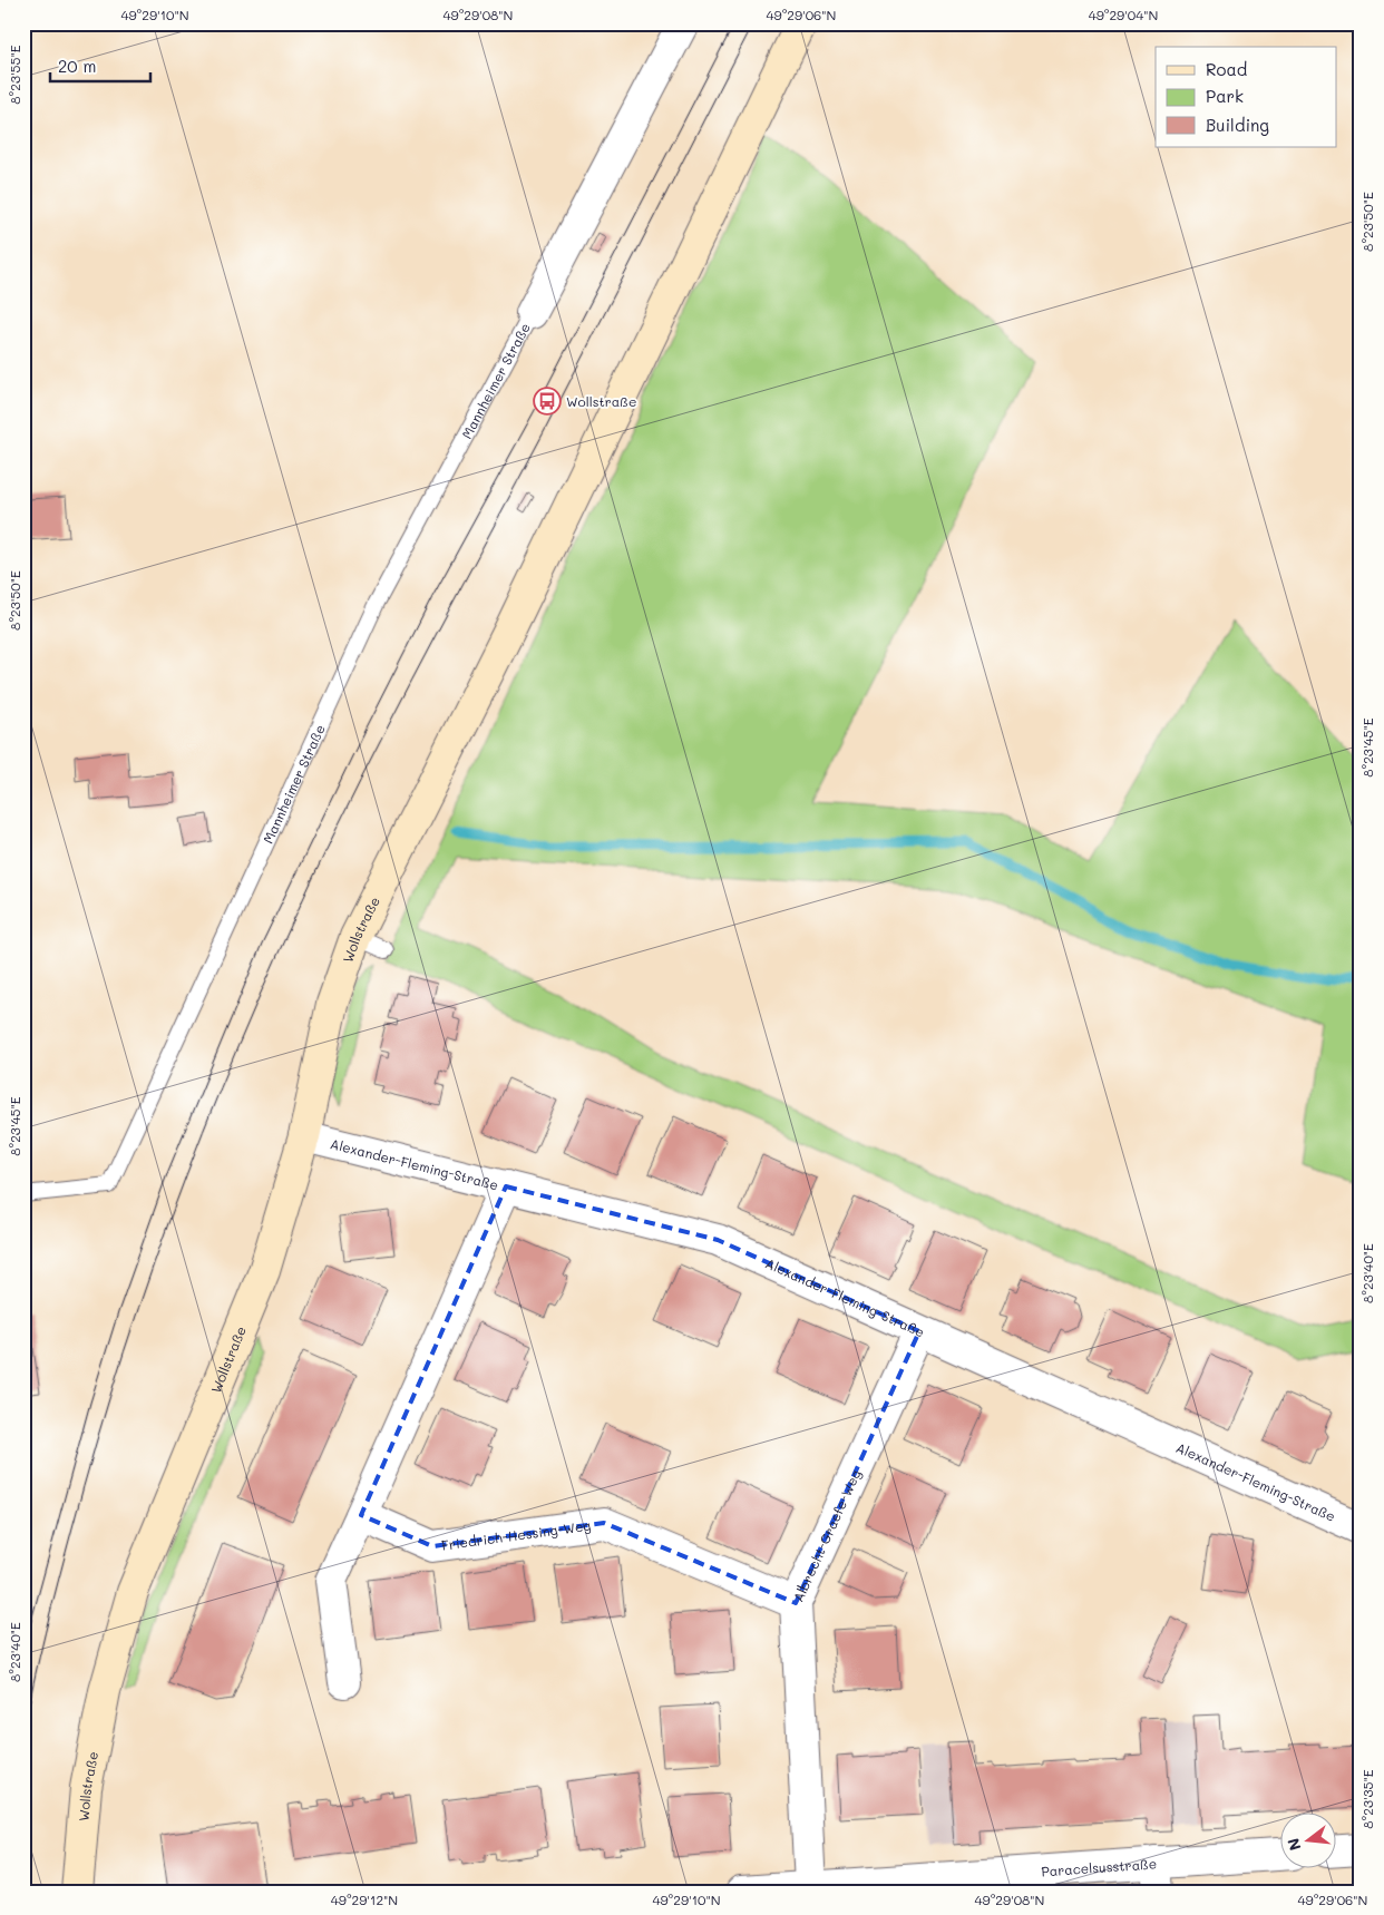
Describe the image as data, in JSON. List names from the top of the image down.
{
  "streets": {
    "street": [
      "Wollstraße",
      "Alexander-Fleming-Straße",
      "Friedrich-Hessing-Weg",
      "Albrecht-Graefe-Weg",
      "Paracelsusstraße"
    ],
    "lane": ["Mannheimer Straße"]
  },
  "crossings": [
    ["Wollstraße", "Alexander-Fleming-Straße"],
    ["Alexander-Fleming-Straße", "Albrecht-Graefe-Weg"],
    ["Friedrich-Hessing-Weg", "Albrecht-Graefe-Weg"],
    ["Albrecht-Graefe-Weg", "Paracelsusstraße"]
  ],
  "places": {
    "bus stop": ["Wollstraße"]
  },
  "legend": ["Road", "Park", "Building"],
  "scale_bar": "20 m",
  "north": "left",
  "coordinates": [
    "49°29'10\"N",
    "49°29'08\"N",
    "49°29'06\"N",
    "49°29'04\"N",
    "8°23'55\"E",
    "8°23'50\"E",
    "8°23'45\"E",
    "8°23'40\"E",
    "8°23'35\"E",
    "49°29'12\"N"
  ]
}
